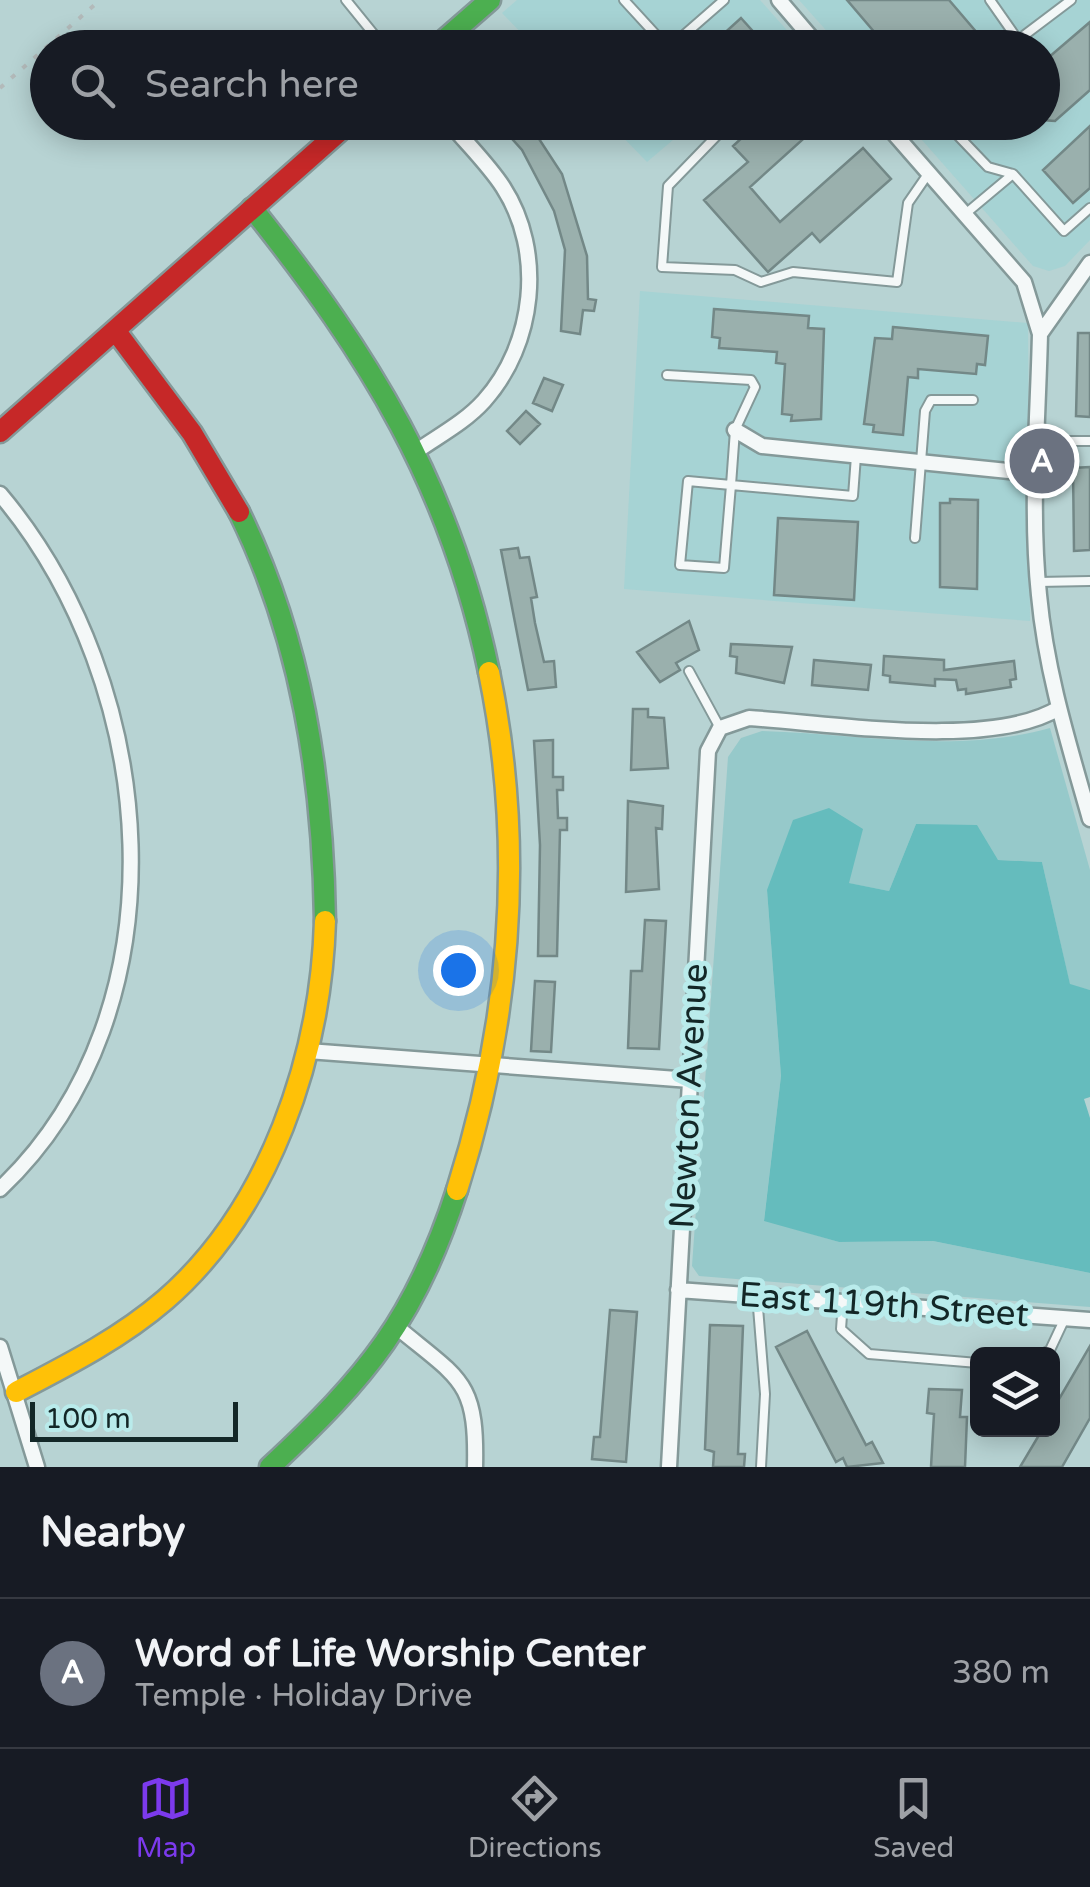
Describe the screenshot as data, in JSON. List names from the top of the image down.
{
  "streets": {
    "street": ["Newton Avenue", "East 119th Street"]
  },
  "crossings": [
    ["Newton Avenue", "East 119th Street"]
  ],
  "scale_bar": "100 m",
  "page": {
    "search": "Search here",
    "pins": "A",
    "scale": "100 m",
    "heading": "Nearby",
    "list": [
      {
        "mark": "A",
        "name": "Word of Life Worship Center",
        "note": "Temple · Holiday Drive",
        "value": "380 m"
      }
    ],
    "nav": ["Map", "Directions", "Saved"]
  }
}
